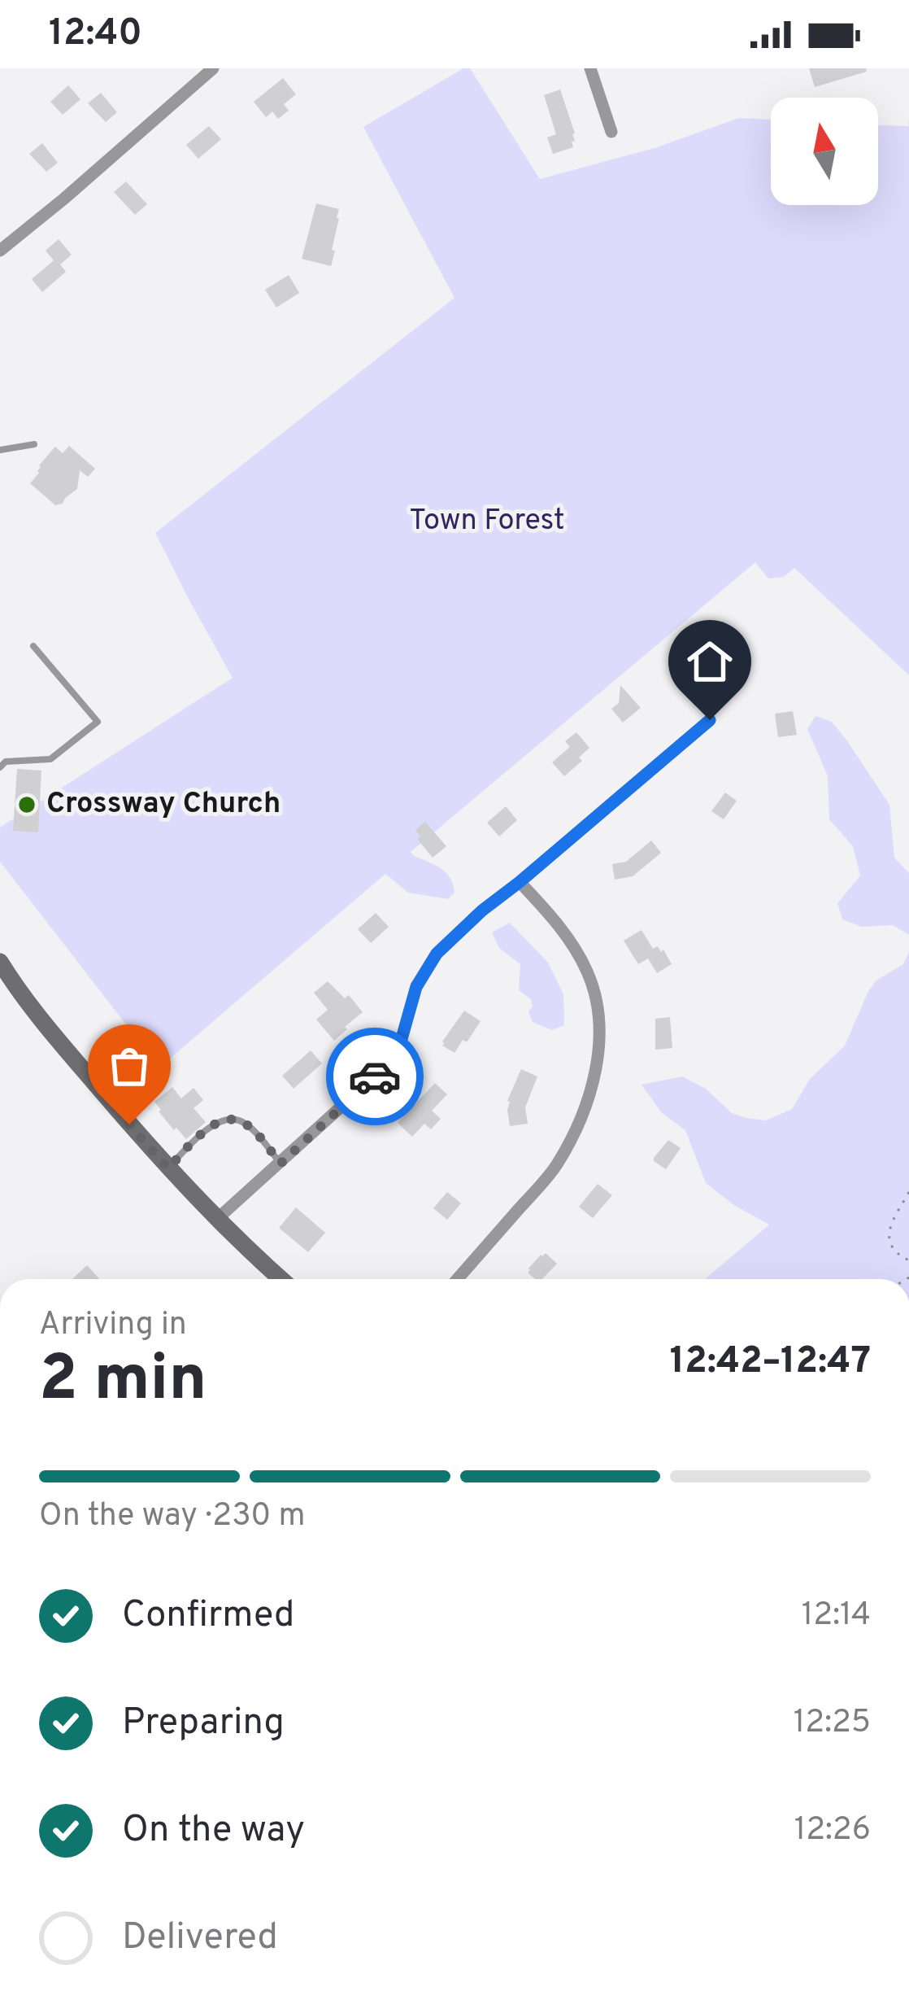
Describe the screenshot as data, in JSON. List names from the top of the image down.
{
  "parks": ["Town Forest"],
  "places": ["Crossway Church"],
  "north": "top",
  "page": {
    "status": "12:40",
    "heading": ["2 min", "Arriving in", "12:42–12:47"],
    "bar": "On the way · 230 m",
    "list": [
      ["Confirmed", "12:14"],
      ["Preparing", "12:25"],
      ["On the way", "12:26"],
      "Delivered"
    ]
  }
}
